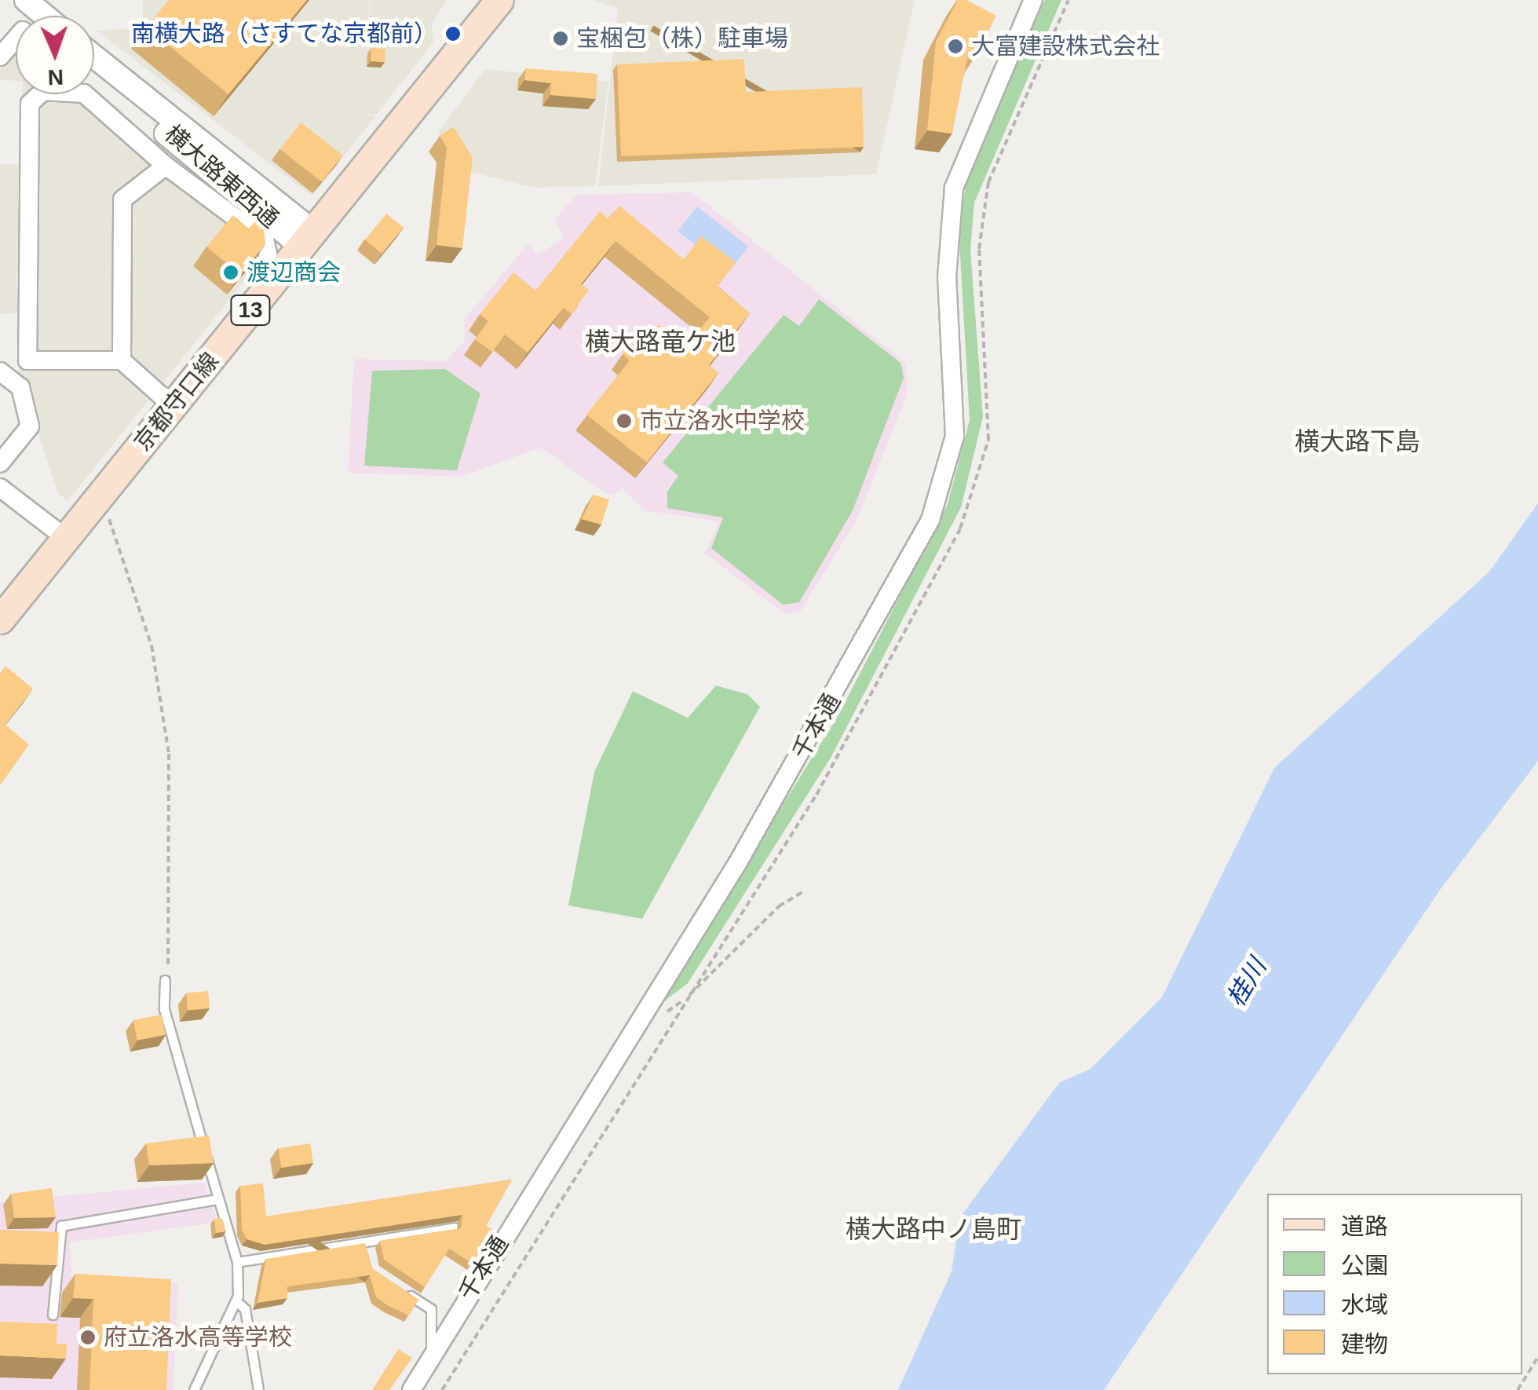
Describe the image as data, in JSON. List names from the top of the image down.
{
  "streets": {
    "main road": ["13", "京都守口線"],
    "street": ["横大路東西通", "千本通"]
  },
  "crossings": [
    ["横大路東西通", "京都守口線"]
  ],
  "districts": ["横大路竜ケ池", "横大路下島", "横大路中ノ島町"],
  "water": ["桂川"],
  "places": [
    "南横大路（さすてな京都前）",
    "宝梱包（株）駐車場",
    "大富建設株式会社",
    "渡辺商会",
    "市立洛水中学校",
    "府立洛水高等学校"
  ],
  "legend": [
    "道路",
    "公園",
    "水域",
    "建物"
  ],
  "north": "bottom"
}
